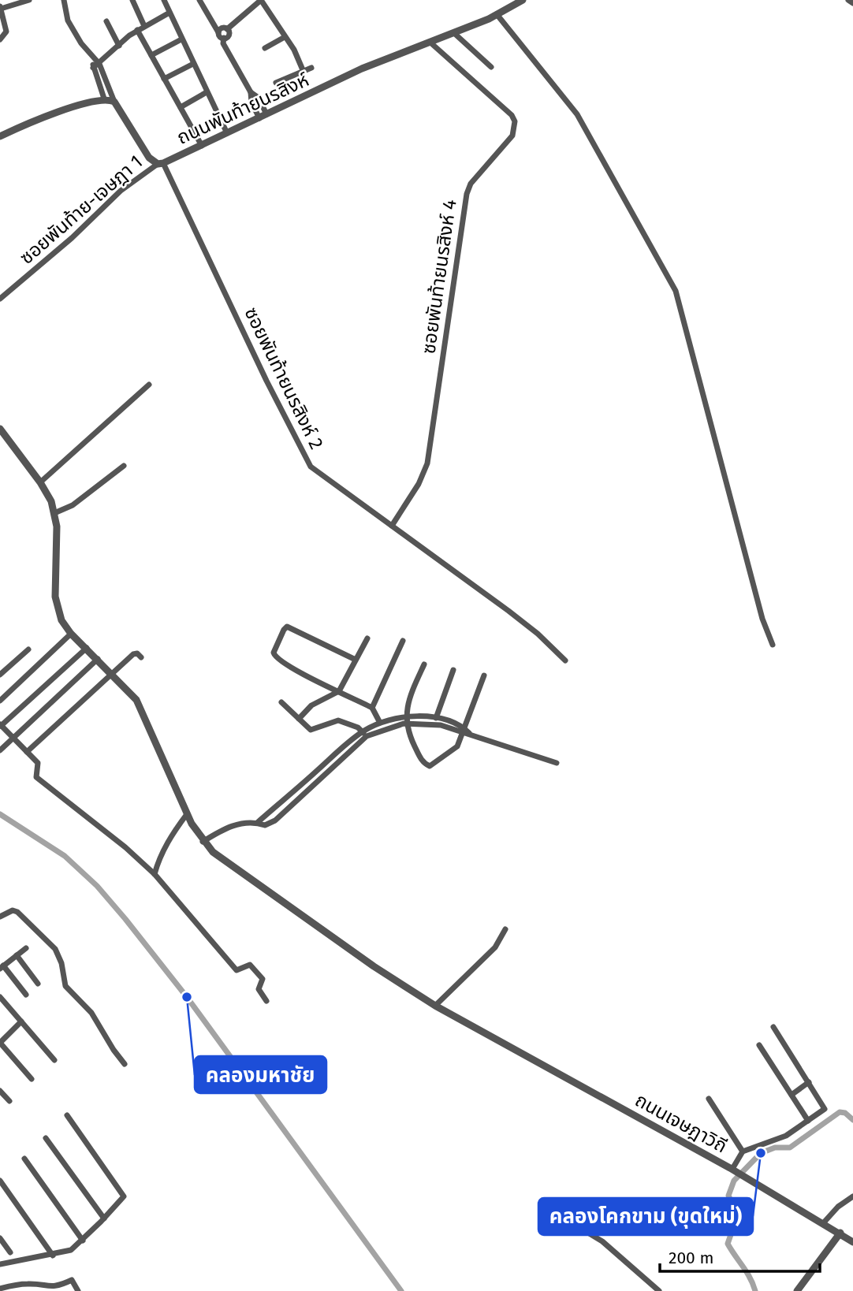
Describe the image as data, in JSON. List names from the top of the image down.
{
  "streets": {
    "street": [
      "ถนนพันท้ายนรสิงห์",
      "ซอยพันท้าย-เจษฎา 1",
      "ซอยพันท้ายนรสิงห์ 4",
      "ซอยพันท้ายนรสิงห์ 2",
      "ถนนเจษฎาวิถี"
    ]
  },
  "crossings": [
    ["ถนนพันท้ายนรสิงห์", "ซอยพันท้าย-เจษฎา 1"],
    ["ถนนพันท้ายนรสิงห์", "ซอยพันท้ายนรสิงห์ 4"],
    ["ถนนพันท้ายนรสิงห์", "ซอยพันท้ายนรสิงห์ 2"],
    ["ซอยพันท้าย-เจษฎา 1", "ซอยพันท้ายนรสิงห์ 2"],
    ["ซอยพันท้ายนรสิงห์ 4", "ซอยพันท้ายนรสิงห์ 2"]
  ],
  "places": ["คลองมหาชัย", "คลองโคกขาม (ขุดใหม่)"],
  "scale_bar": "200 m"
}
